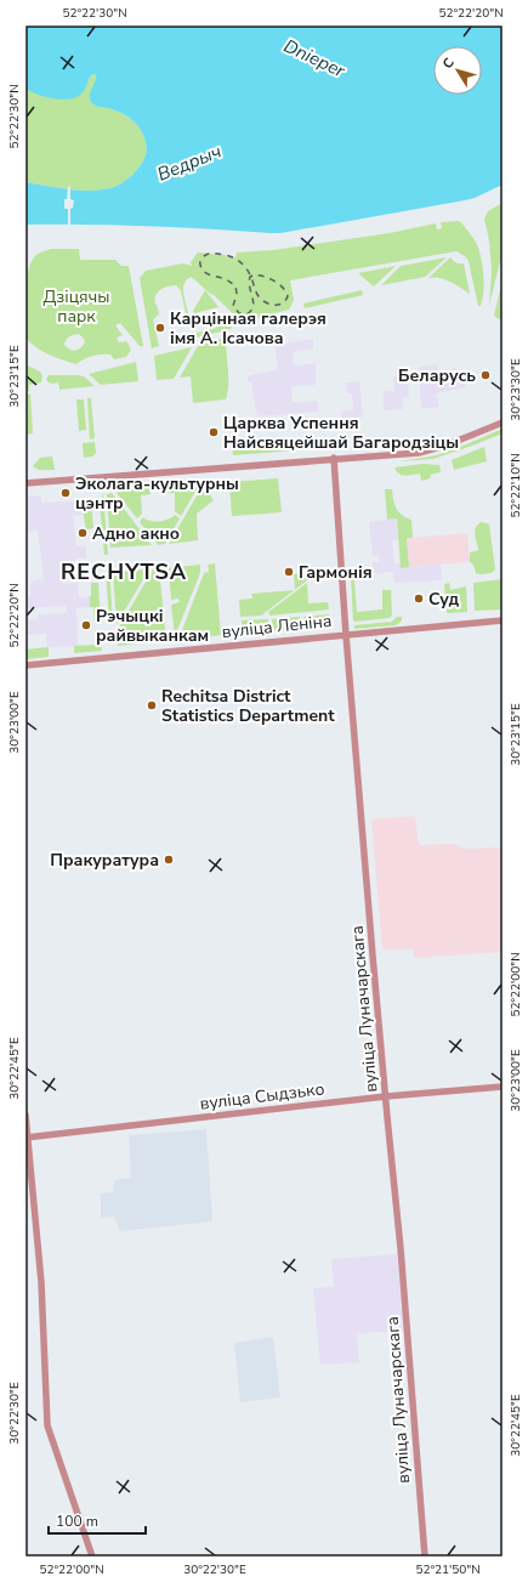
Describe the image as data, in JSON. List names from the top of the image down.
{
  "streets": {
    "street": ["вуліца Леніна", "вуліца Луначарскага", "вуліца Сыдзько"]
  },
  "crossings": [
    ["вуліца Леніна", "вуліца Луначарскага"],
    ["вуліца Луначарскага", "вуліца Сыдзько"]
  ],
  "districts": ["RECHYTSA"],
  "water": ["Dnieper", "Ведрыч"],
  "parks": ["Дзіцячы парк"],
  "places": [
    "Карцінная галерэя імя А. Ісачова",
    "Беларусь",
    "Царква Успення Найсвяцейшай Багародзіцы",
    "Эколага-культурны цэнтр",
    "Адно акно",
    "Гармонія",
    "Суд",
    "Рэчыцкі райвыканкам",
    "Rechitsa District Statistics Department",
    "Пракуратура"
  ],
  "scale_bar": "100 m",
  "north": "top left",
  "coordinates": [
    "52°22'30\"N",
    "52°22'20\"N",
    "30°23'15\"E",
    "30°23'30\"E",
    "52°22'10\"N",
    "30°23'00\"E",
    "52°22'00\"N",
    "30°22'45\"E",
    "30°22'30\"E",
    "52°21'50\"N"
  ]
}
